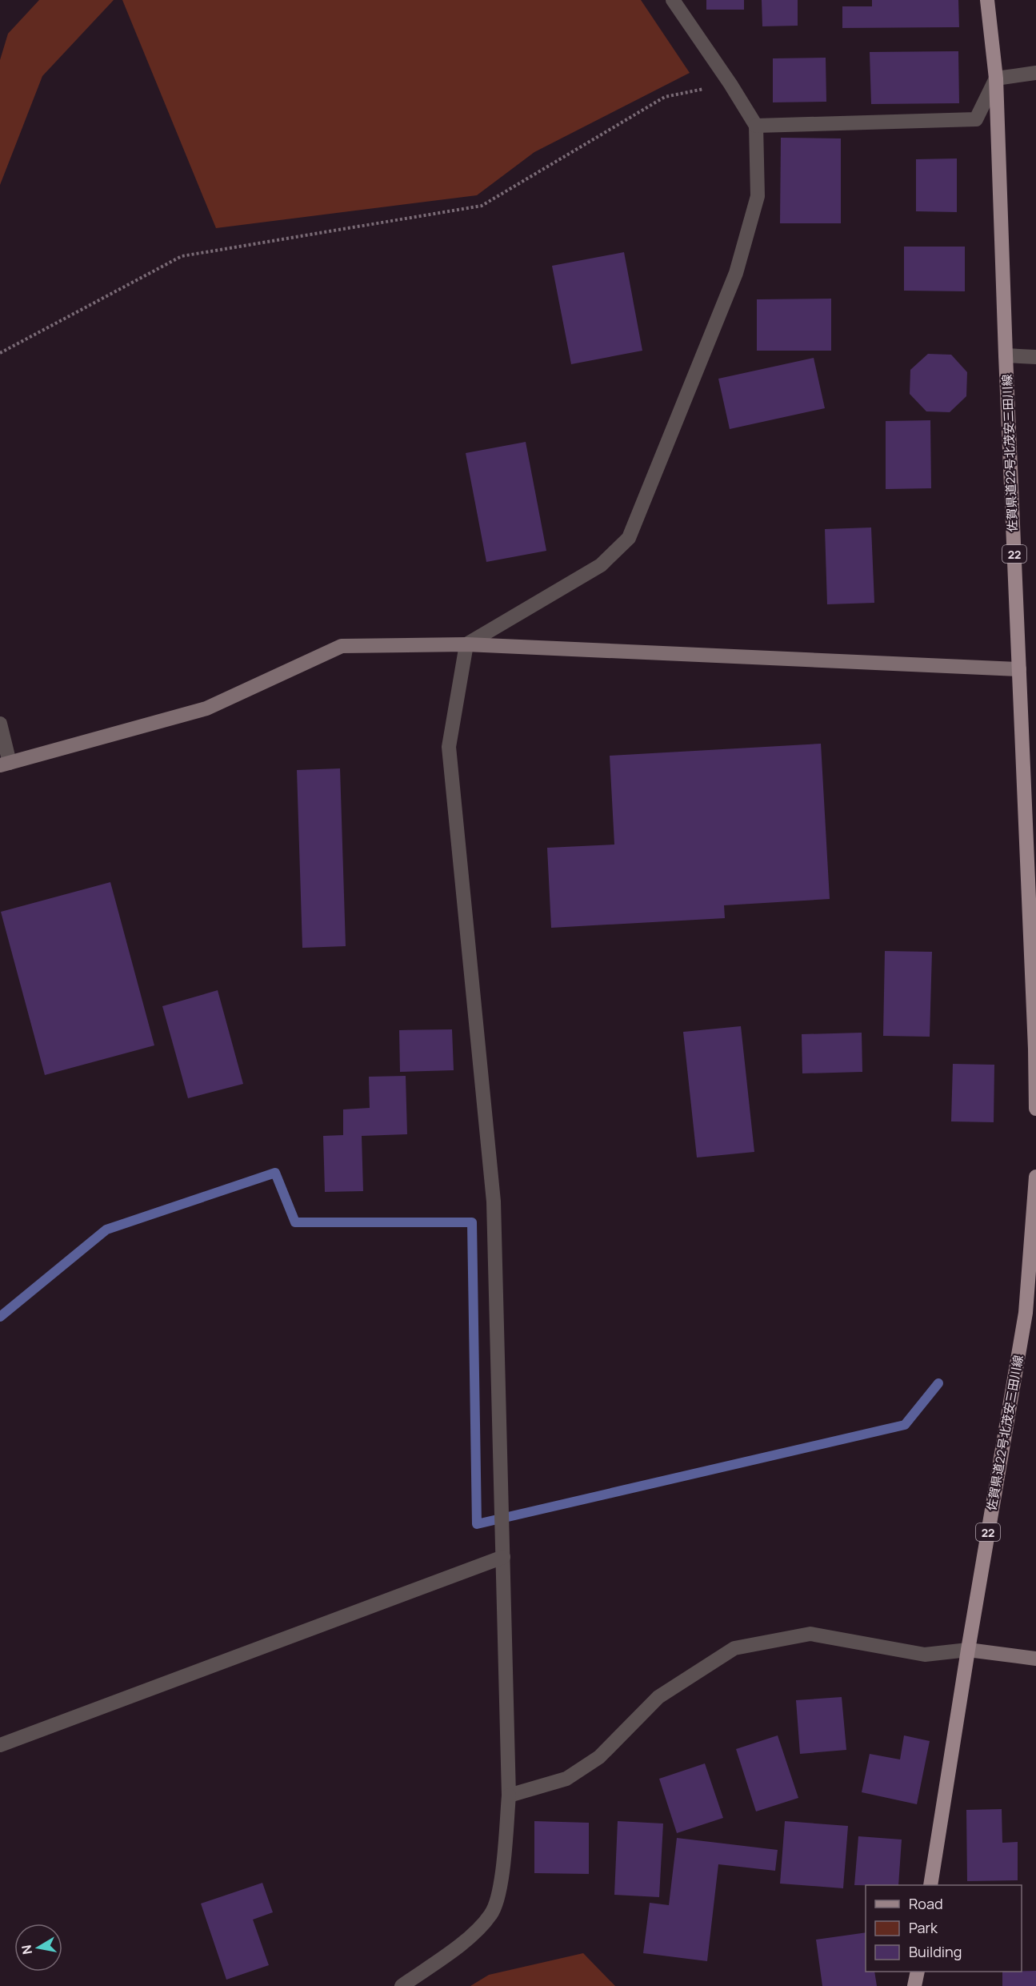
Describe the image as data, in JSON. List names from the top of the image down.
{
  "streets": {
    "main road": ["佐賀県道22号北茂安三田川線", "22"]
  },
  "legend": ["Road", "Park", "Building"],
  "north": "left"
}
